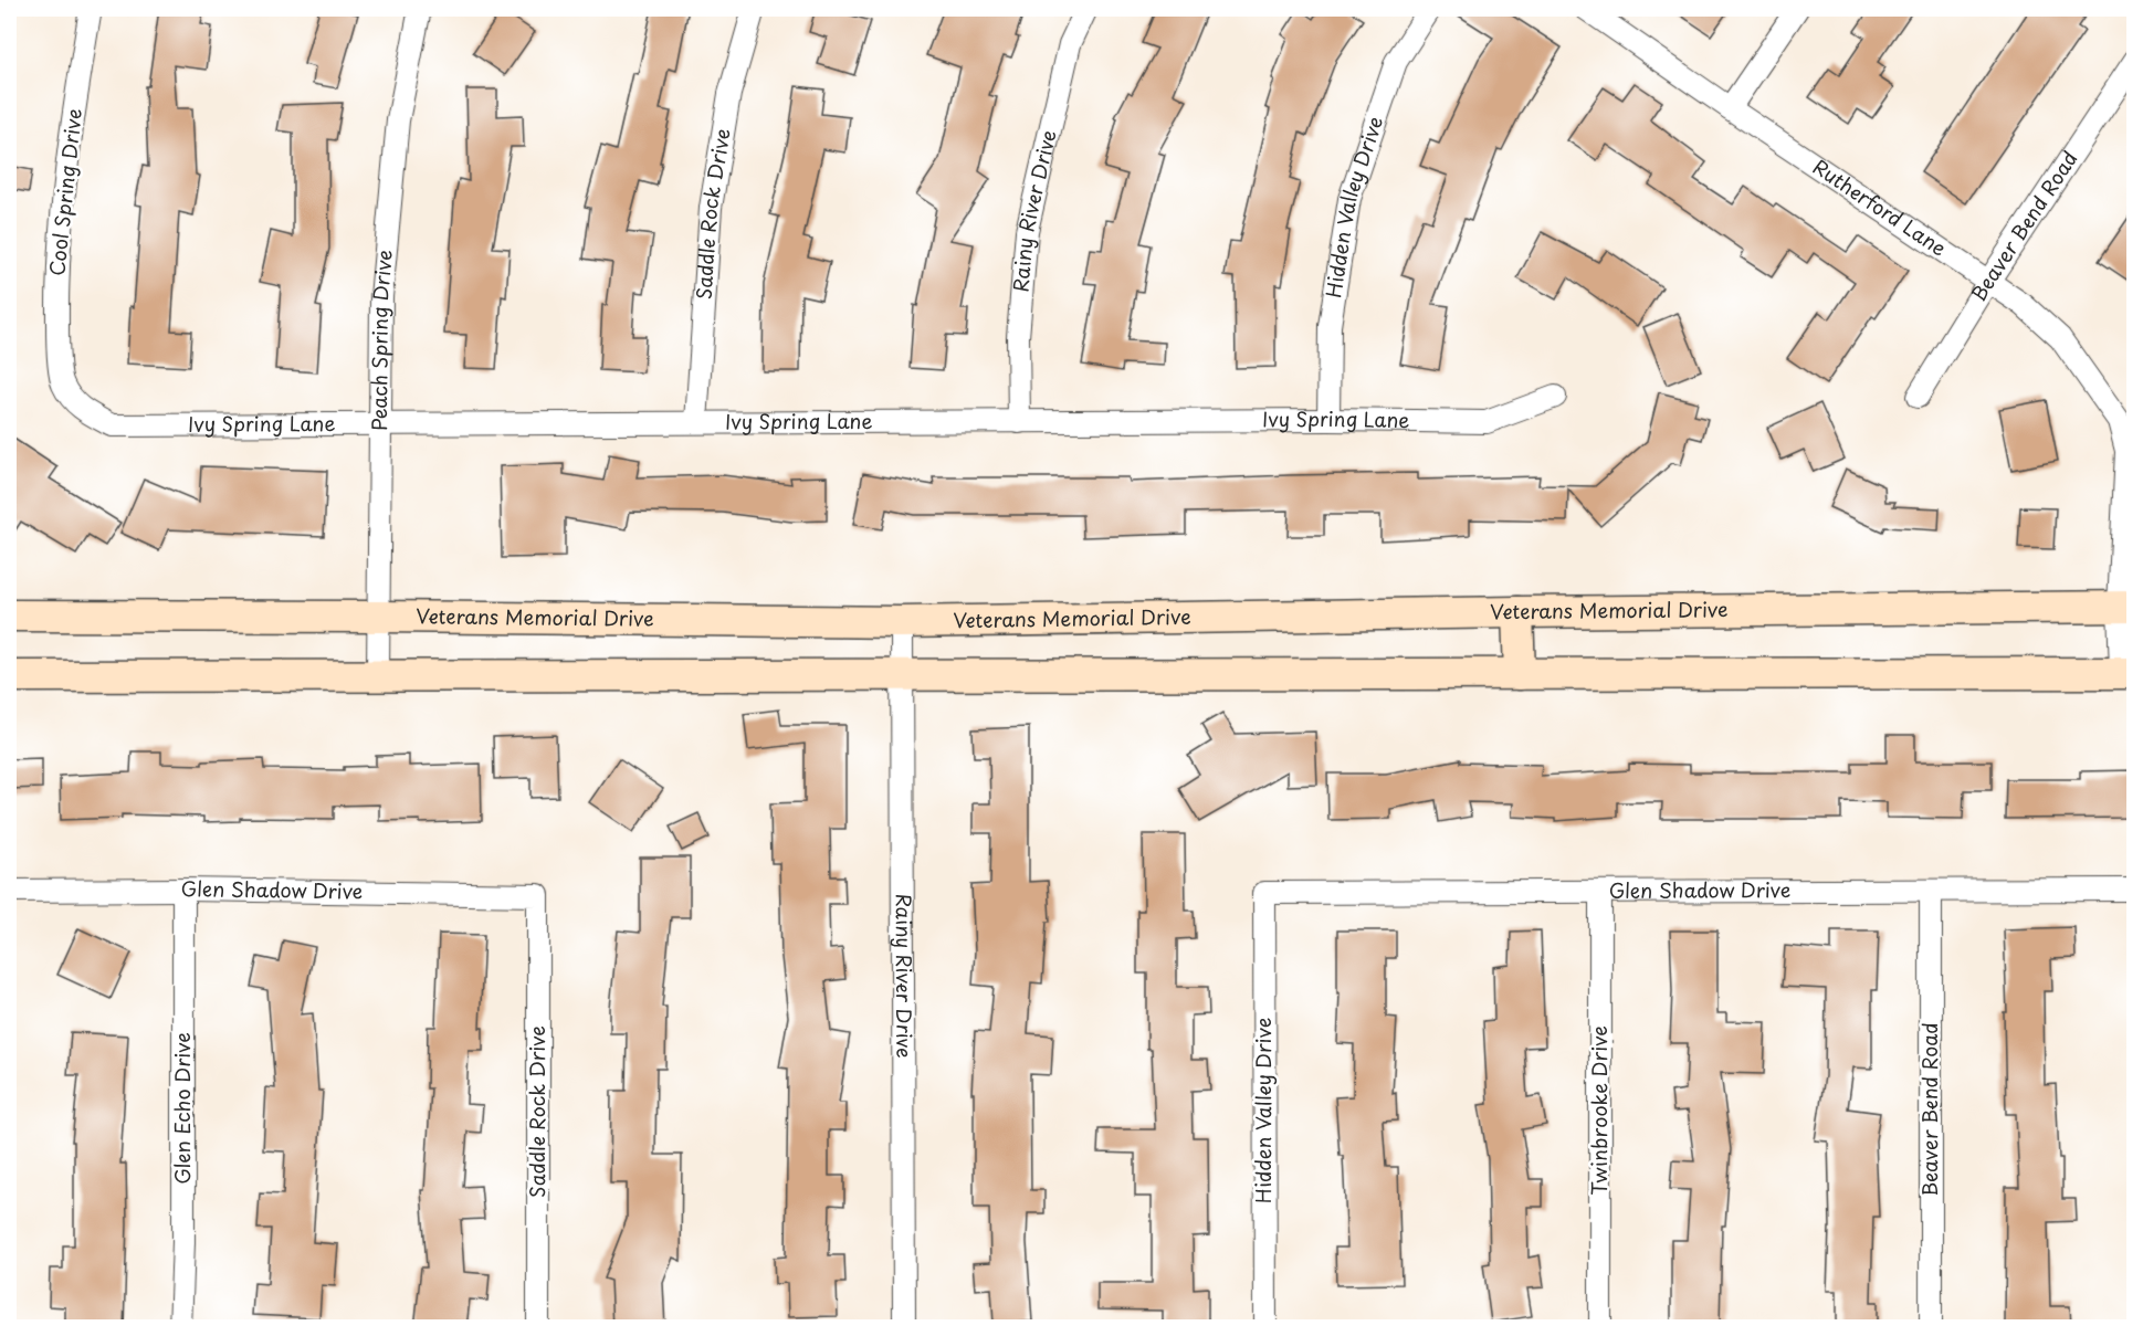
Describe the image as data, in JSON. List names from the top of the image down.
{
  "streets": {
    "main road": ["Veterans Memorial Drive"],
    "street": [
      "Cool Spring Drive",
      "Hidden Valley Drive",
      "Rutherford Lane",
      "Rainy River Drive",
      "Saddle Rock Drive",
      "Beaver Bend Road",
      "Peach Spring Drive",
      "Ivy Spring Lane",
      "Glen Shadow Drive",
      "Glen Echo Drive",
      "Twinbrooke Drive"
    ]
  },
  "crossings": [
    ["Cool Spring Drive", "Ivy Spring Lane"],
    ["Hidden Valley Drive", "Ivy Spring Lane"],
    ["Hidden Valley Drive", "Glen Shadow Drive"],
    ["Rutherford Lane", "Beaver Bend Road"],
    ["Rutherford Lane", "Veterans Memorial Drive"],
    ["Rainy River Drive", "Ivy Spring Lane"],
    ["Rainy River Drive", "Veterans Memorial Drive"],
    ["Saddle Rock Drive", "Ivy Spring Lane"],
    ["Saddle Rock Drive", "Glen Shadow Drive"],
    ["Beaver Bend Road", "Glen Shadow Drive"],
    ["Peach Spring Drive", "Ivy Spring Lane"],
    ["Peach Spring Drive", "Veterans Memorial Drive"],
    ["Glen Shadow Drive", "Glen Echo Drive"],
    ["Glen Shadow Drive", "Twinbrooke Drive"]
  ]
}
